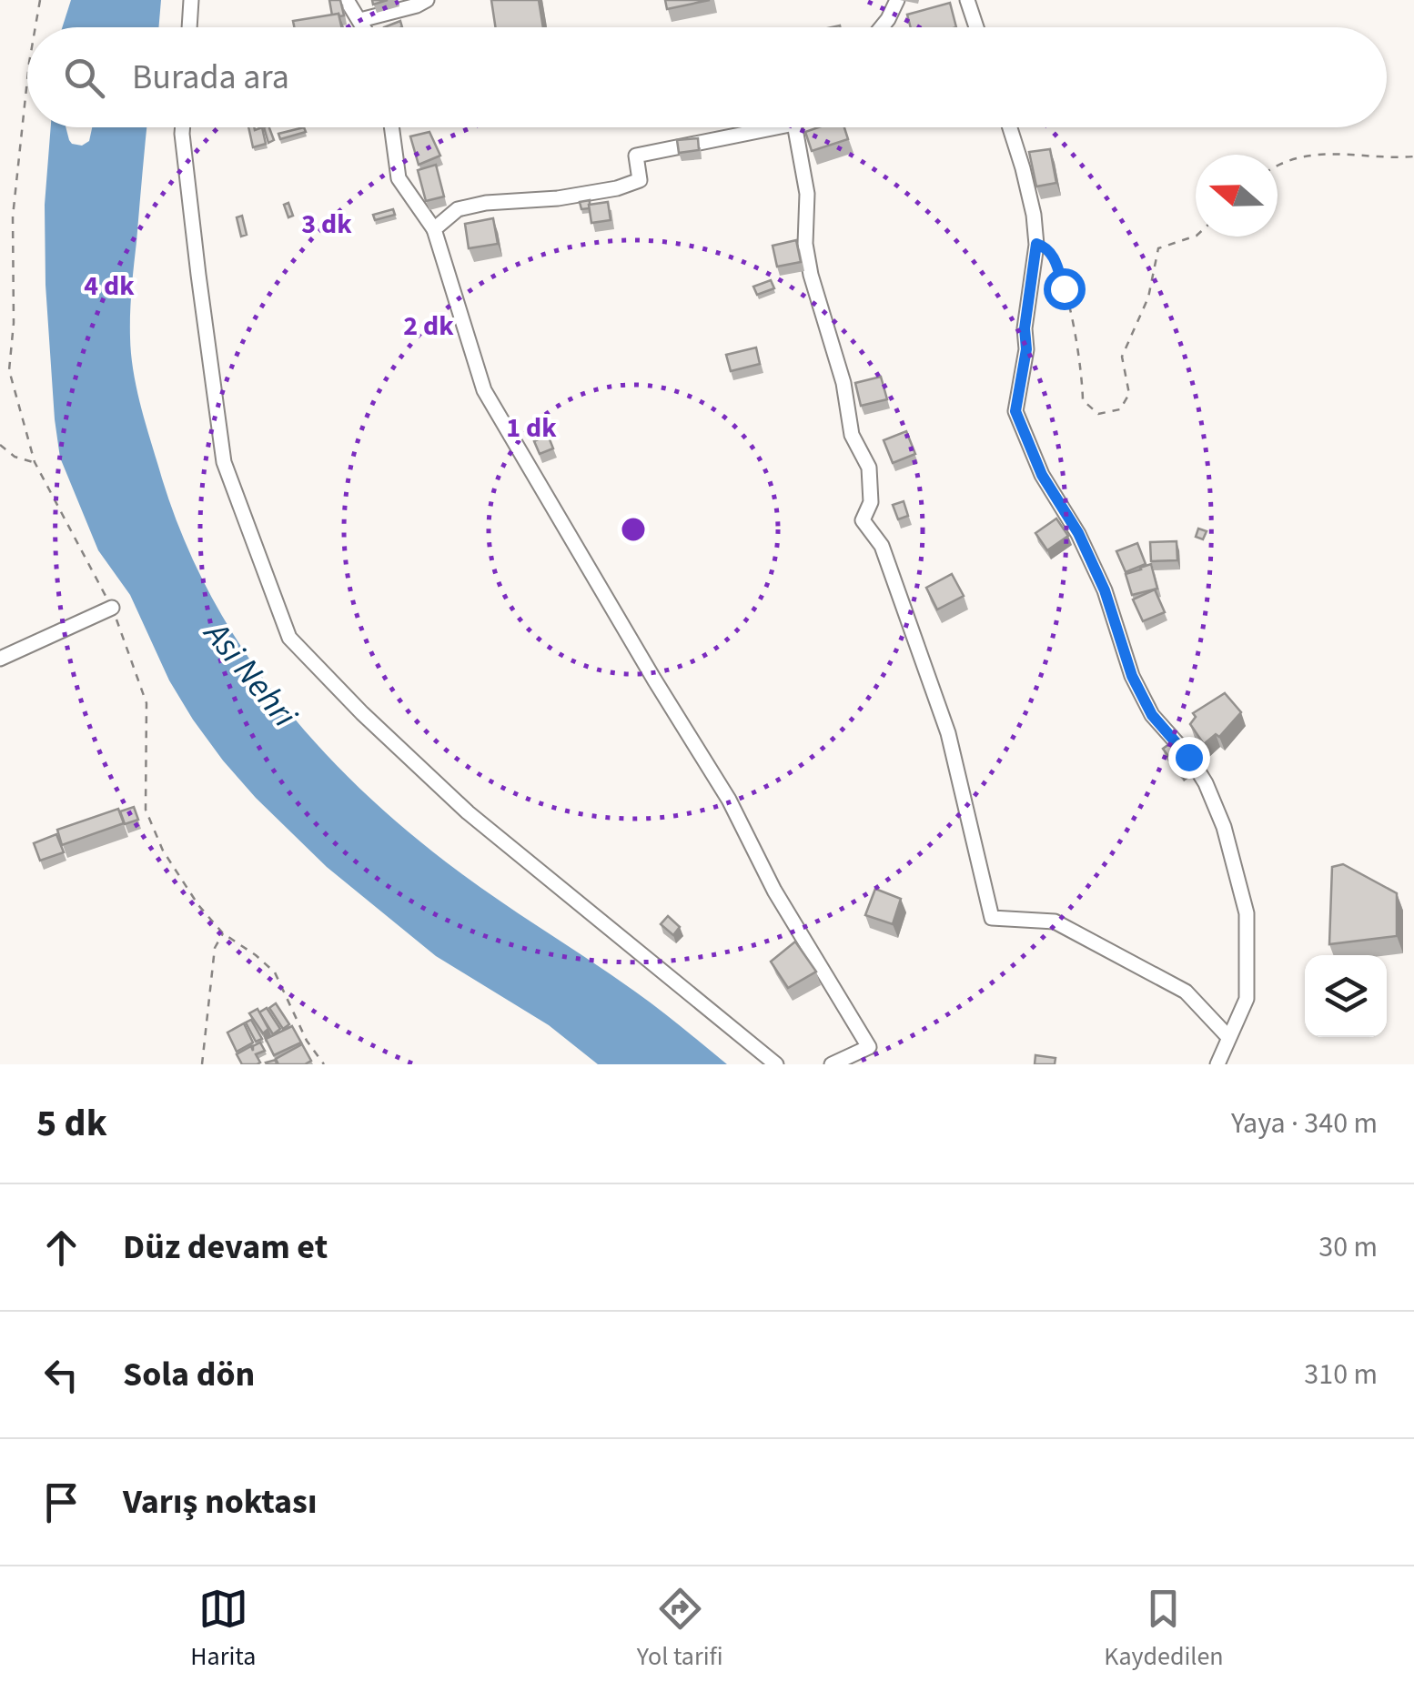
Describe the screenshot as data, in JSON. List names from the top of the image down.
{
  "water": ["Asi Nehri"],
  "north": "left",
  "page": {
    "search": "Burada ara",
    "heading": ["5 dk", "Yaya · 340 m"],
    "list": [
      ["Düz devam et", "30 m"],
      ["Sola dön", "310 m"],
      "Varış noktası"
    ],
    "nav": ["Harita", "Yol tarifi", "Kaydedilen"]
  },
  "rings": [
    "3 dk",
    "4 dk",
    "2 dk",
    "1 dk"
  ]
}
